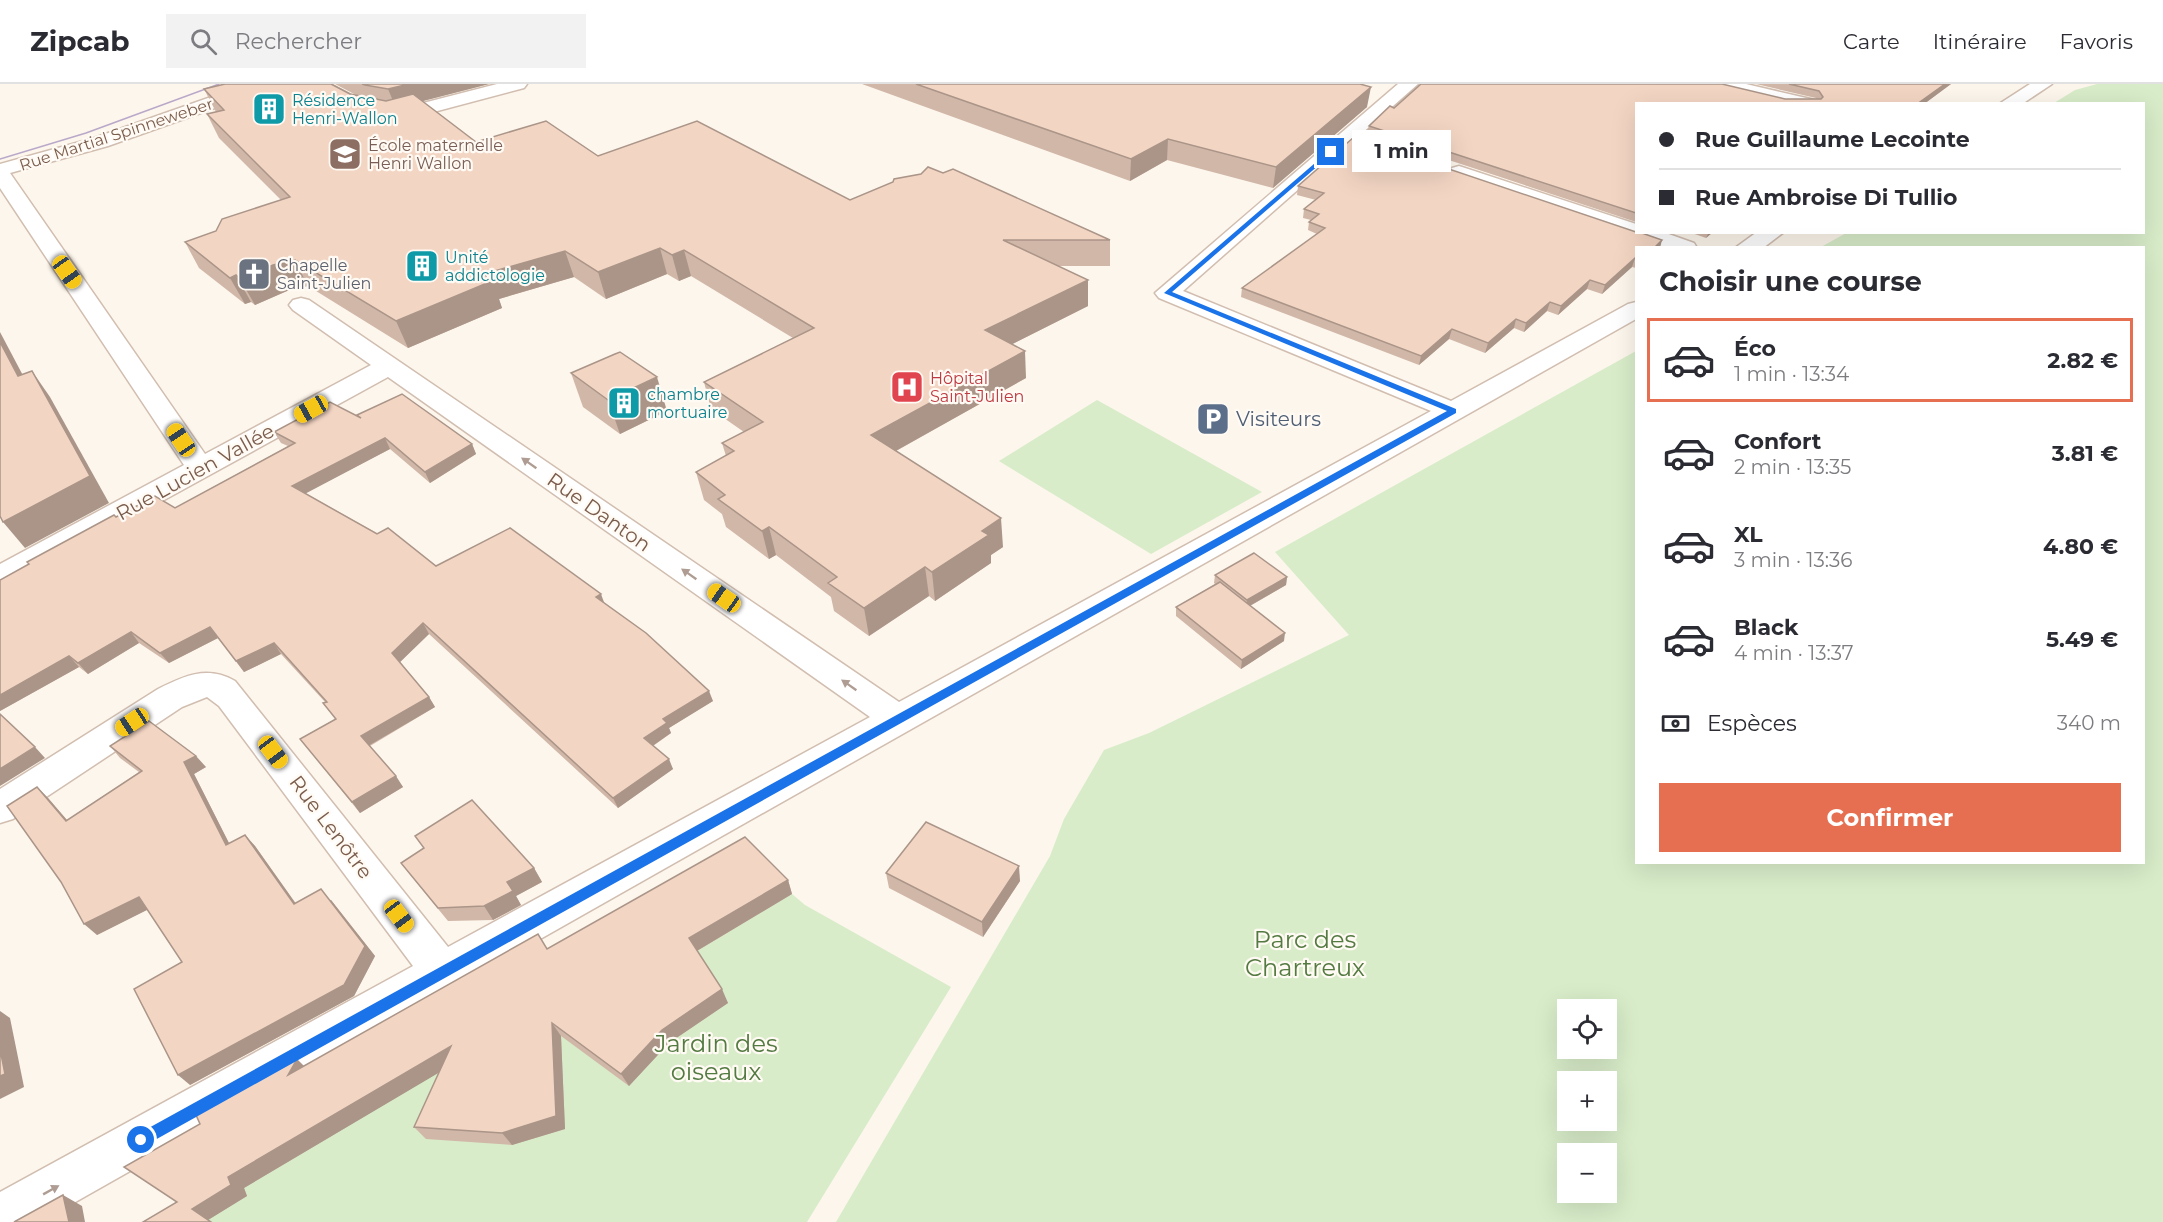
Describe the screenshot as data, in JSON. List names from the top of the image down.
{
  "streets": {
    "street": [
      "Rue Martial Spinneweber",
      "Rue Lucien Vallée",
      "Rue Danton",
      "Rue Lenôtre"
    ]
  },
  "crossings": [
    ["Rue Lucien Vallée", "Rue Danton"]
  ],
  "one_way": ["Rue Danton"],
  "parks": ["Parc des Chartreux", "Jardin des oiseaux"],
  "places": {
    "building": ["Résidence Henri-Wallon", "Unité addictologie", "chambre mortuaire"],
    "school or university": ["École maternelle Henri Wallon"],
    "church": ["Chapelle Saint-Julien"],
    "hospital": ["Hôpital Saint-Julien"],
    "parking": ["Visiteurs"]
  },
  "page": {
    "header": "Zipcab",
    "search": "Rechercher",
    "nav": ["Carte", "Itinéraire", "Favoris"],
    "banner": ["Rue Guillaume Lecointe", "Rue Ambroise Di Tullio"],
    "bubble": "1 min",
    "heading": "Choisir une course",
    "list": [
      {
        "name": "Éco",
        "note": "1 min · 13:34",
        "value": "2.82 €"
      },
      {
        "name": "Confort",
        "note": "2 min · 13:35",
        "value": "3.81 €"
      },
      {
        "name": "XL",
        "note": "3 min · 13:36",
        "value": "4.80 €"
      },
      {
        "name": "Black",
        "note": "4 min · 13:37",
        "value": "5.49 €"
      }
    ],
    "pay": ["Espèces", "340 m"],
    "buttons": "Confirmer",
    "map_buttons": ["+", "−"]
  }
}
